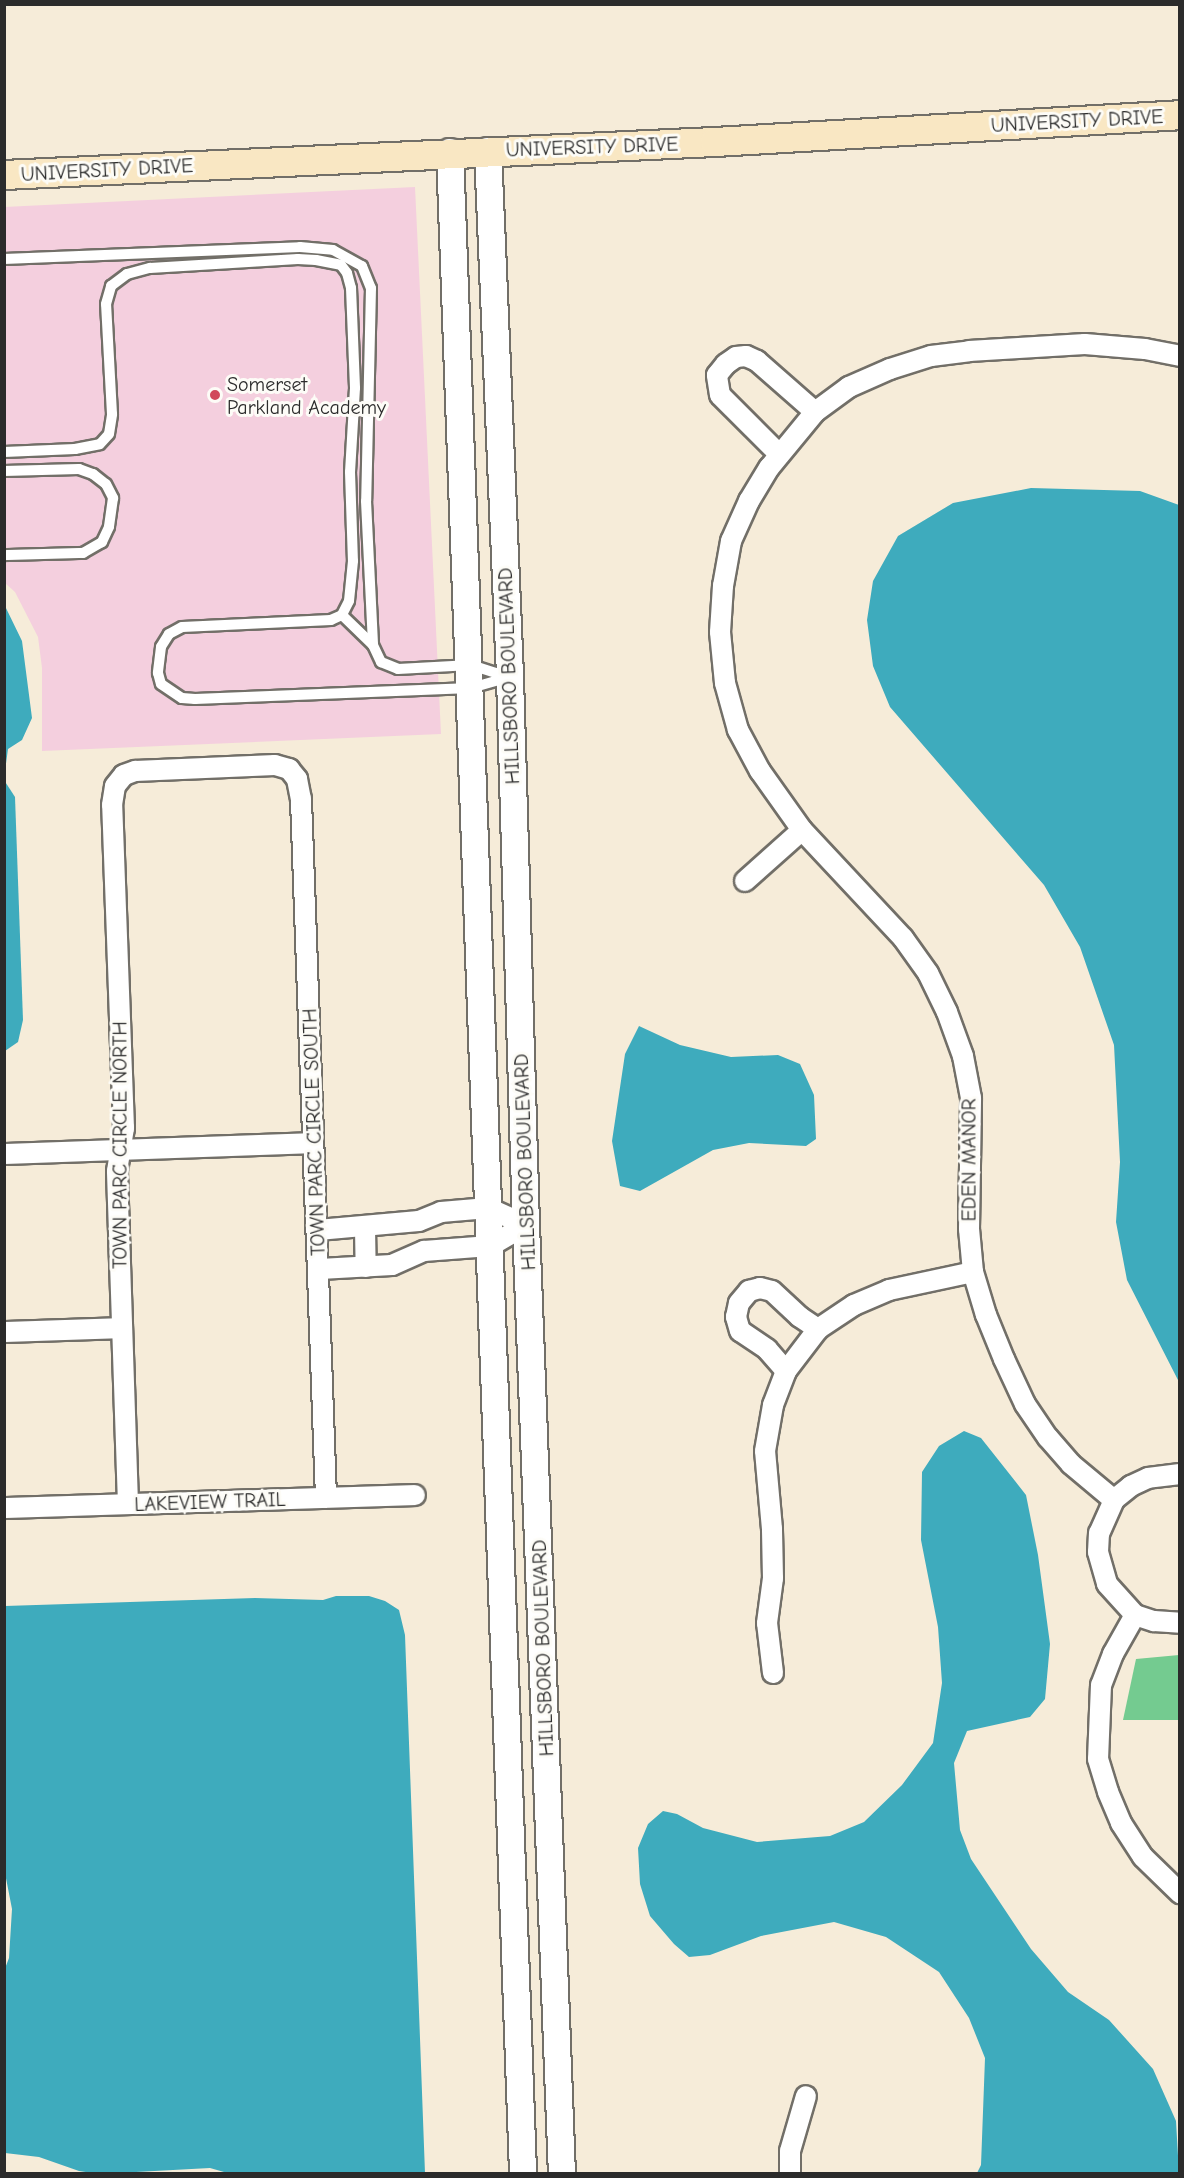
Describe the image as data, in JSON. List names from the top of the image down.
{
  "streets": {
    "main road": ["UNIVERSITY DRIVE"],
    "street": [
      "HILLSBORO BOULEVARD",
      "TOWN PARC CIRCLE SOUTH",
      "TOWN PARC CIRCLE NORTH",
      "EDEN MANOR",
      "LAKEVIEW TRAIL"
    ]
  },
  "crossings": [
    ["UNIVERSITY DRIVE", "HILLSBORO BOULEVARD"],
    ["TOWN PARC CIRCLE SOUTH", "TOWN PARC CIRCLE NORTH"],
    ["TOWN PARC CIRCLE SOUTH", "LAKEVIEW TRAIL"],
    ["TOWN PARC CIRCLE NORTH", "LAKEVIEW TRAIL"]
  ],
  "places": ["Somerset Parkland Academy"]
}
